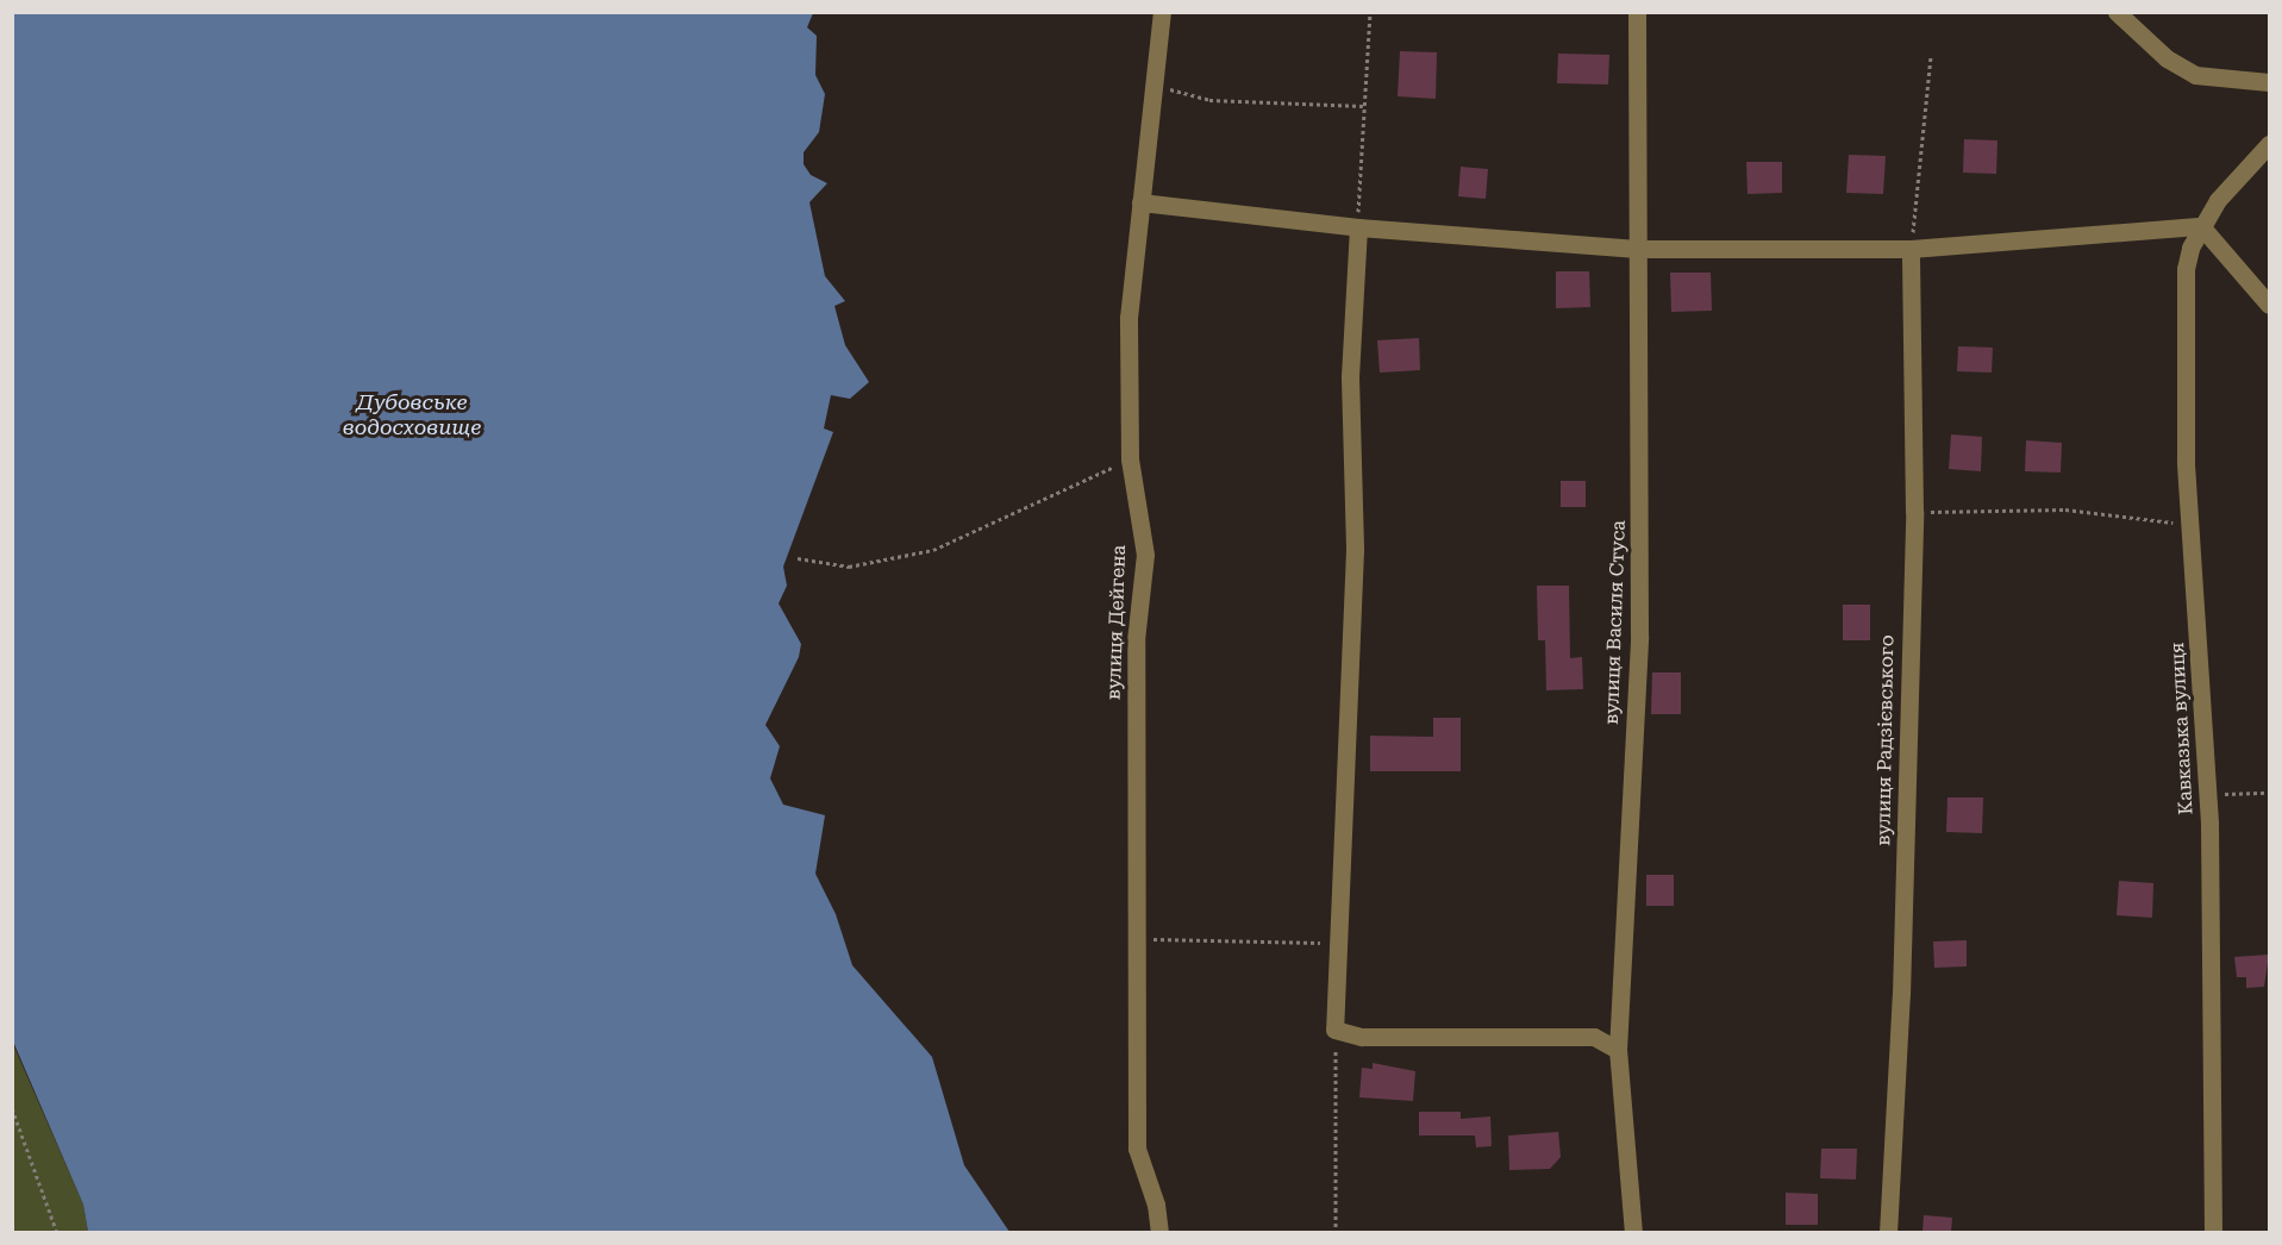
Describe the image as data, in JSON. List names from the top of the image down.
{
  "streets": {
    "street": [
      "вулиця Дейгена",
      "вулиця Василя Стуса",
      "Кавказька вулиця",
      "вулиця Радзієвського"
    ]
  },
  "water": ["Дубовське водосховище"]
}
